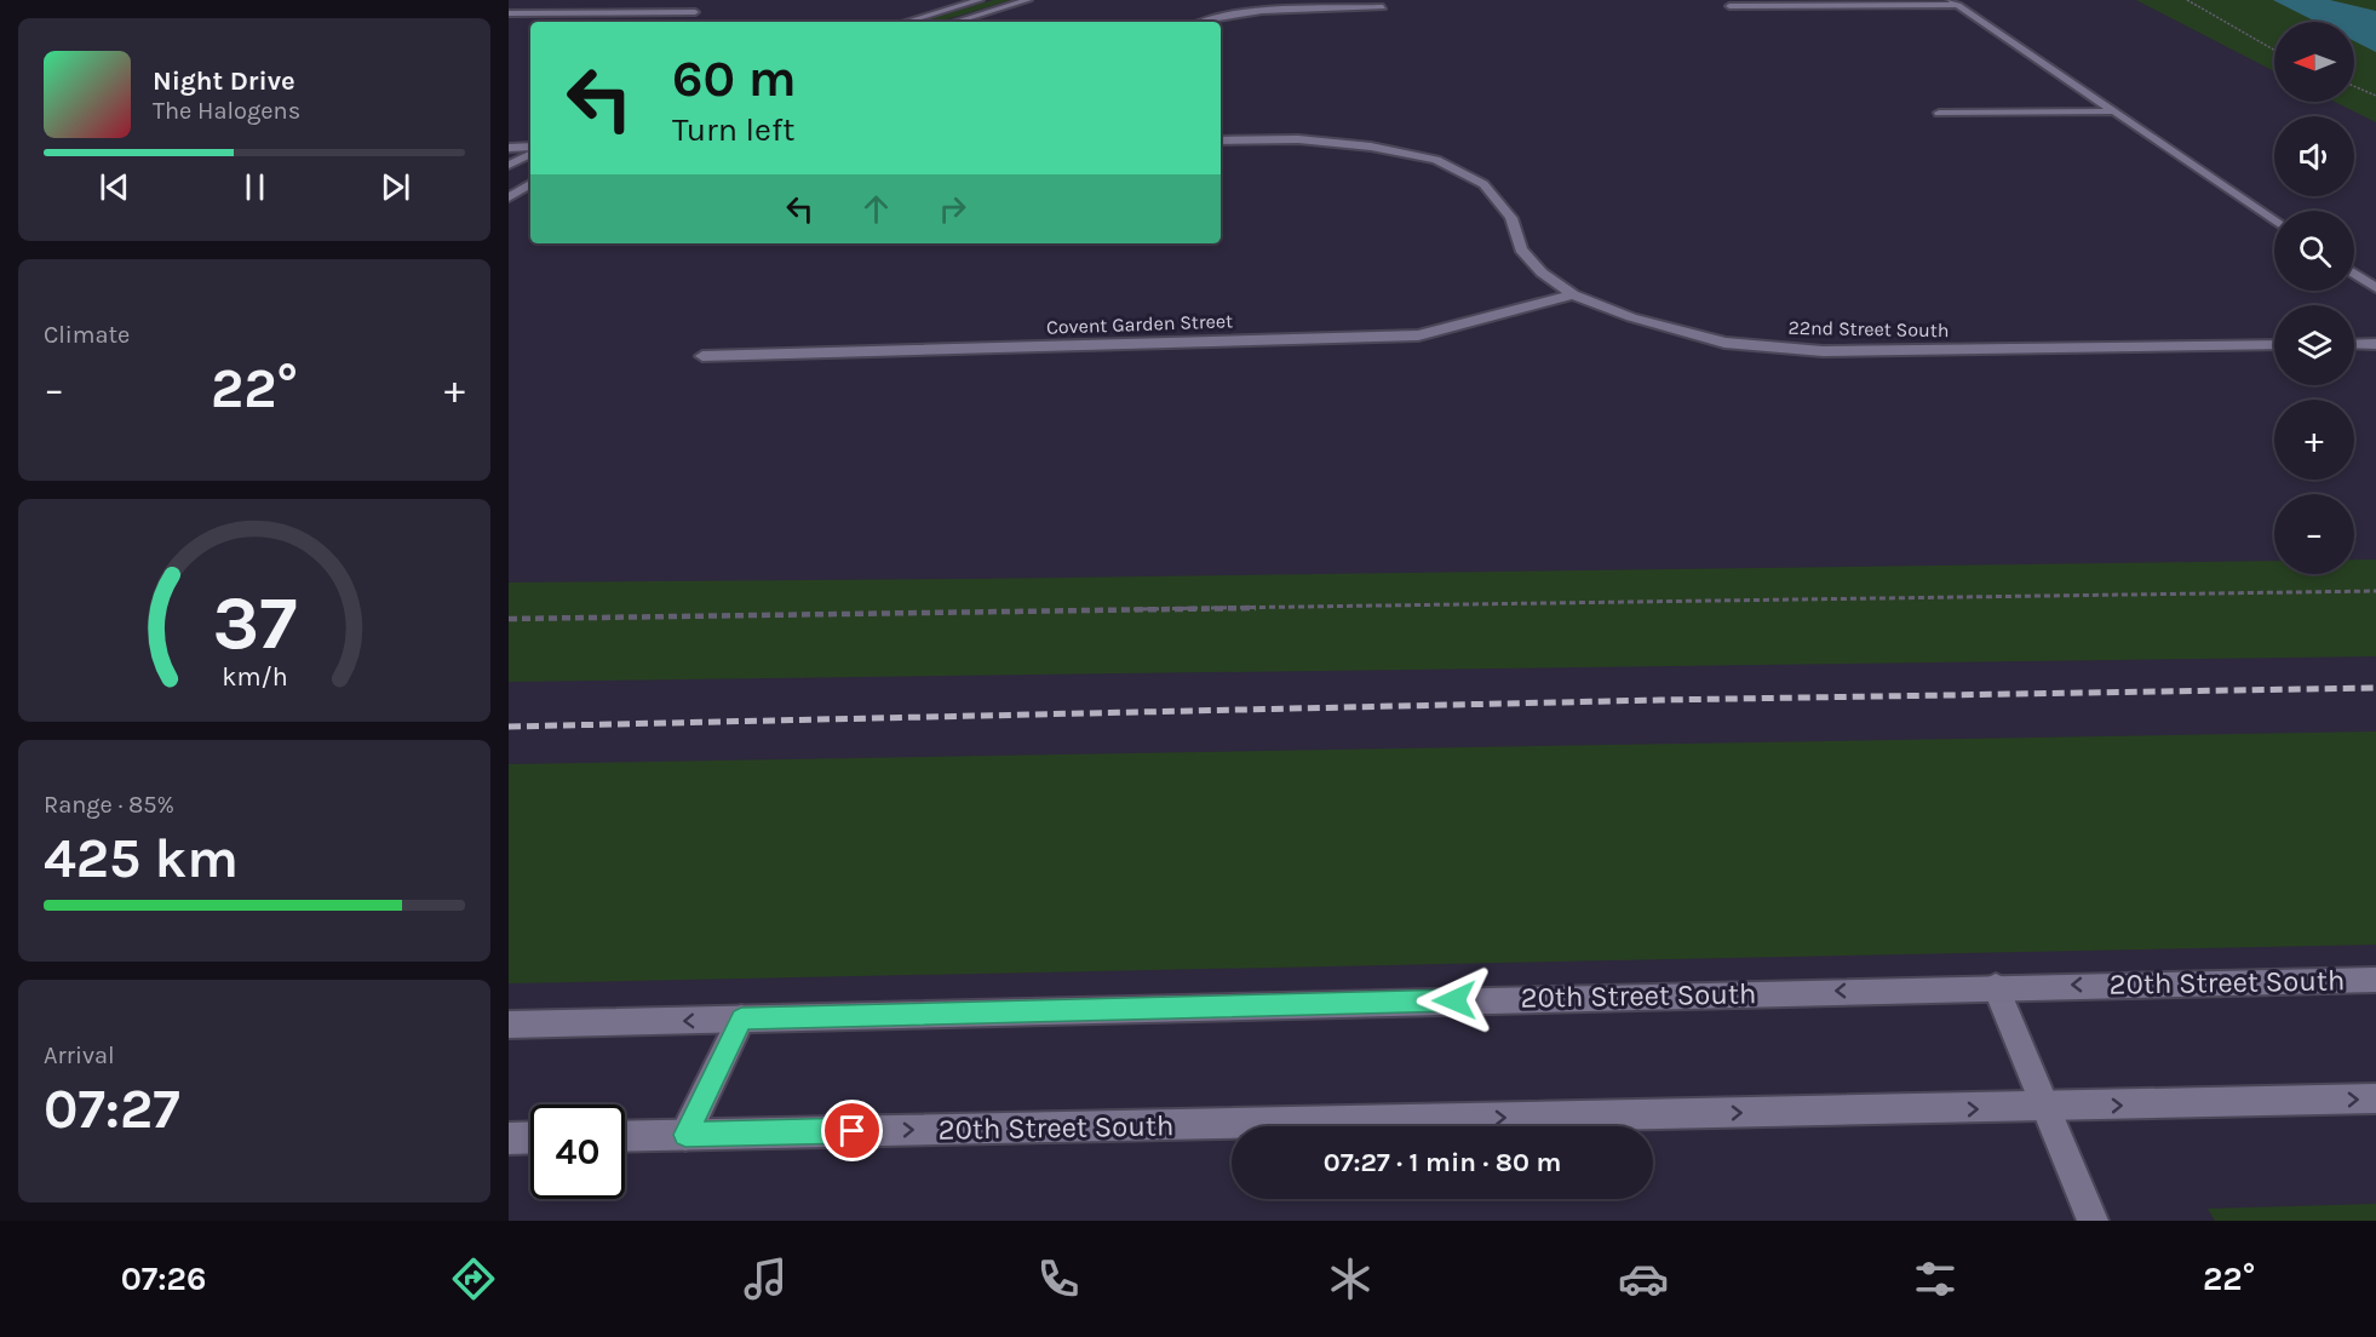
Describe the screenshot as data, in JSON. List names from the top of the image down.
{
  "streets": {
    "street": ["Covent Garden Street", "22nd Street South", "20th Street South"]
  },
  "crossings": [
    ["Covent Garden Street", "22nd Street South"]
  ],
  "north": "left",
  "page": {
    "map_buttons": ["+", "−"],
    "turn": ["60 m", "Turn left"],
    "song": ["Night Drive", "The Halogens"],
    "tile": [
      "Climate",
      ["Range · 85%", "425 km"],
      ["Arrival", "07:27"]
    ],
    "heat": ["−", "22°", "+"],
    "limit": "40",
    "trip": "07:27 · 1 min · 80 m",
    "tabs": ["07:26", "22°"],
    "gauge": ["37", "km/h"]
  }
}
